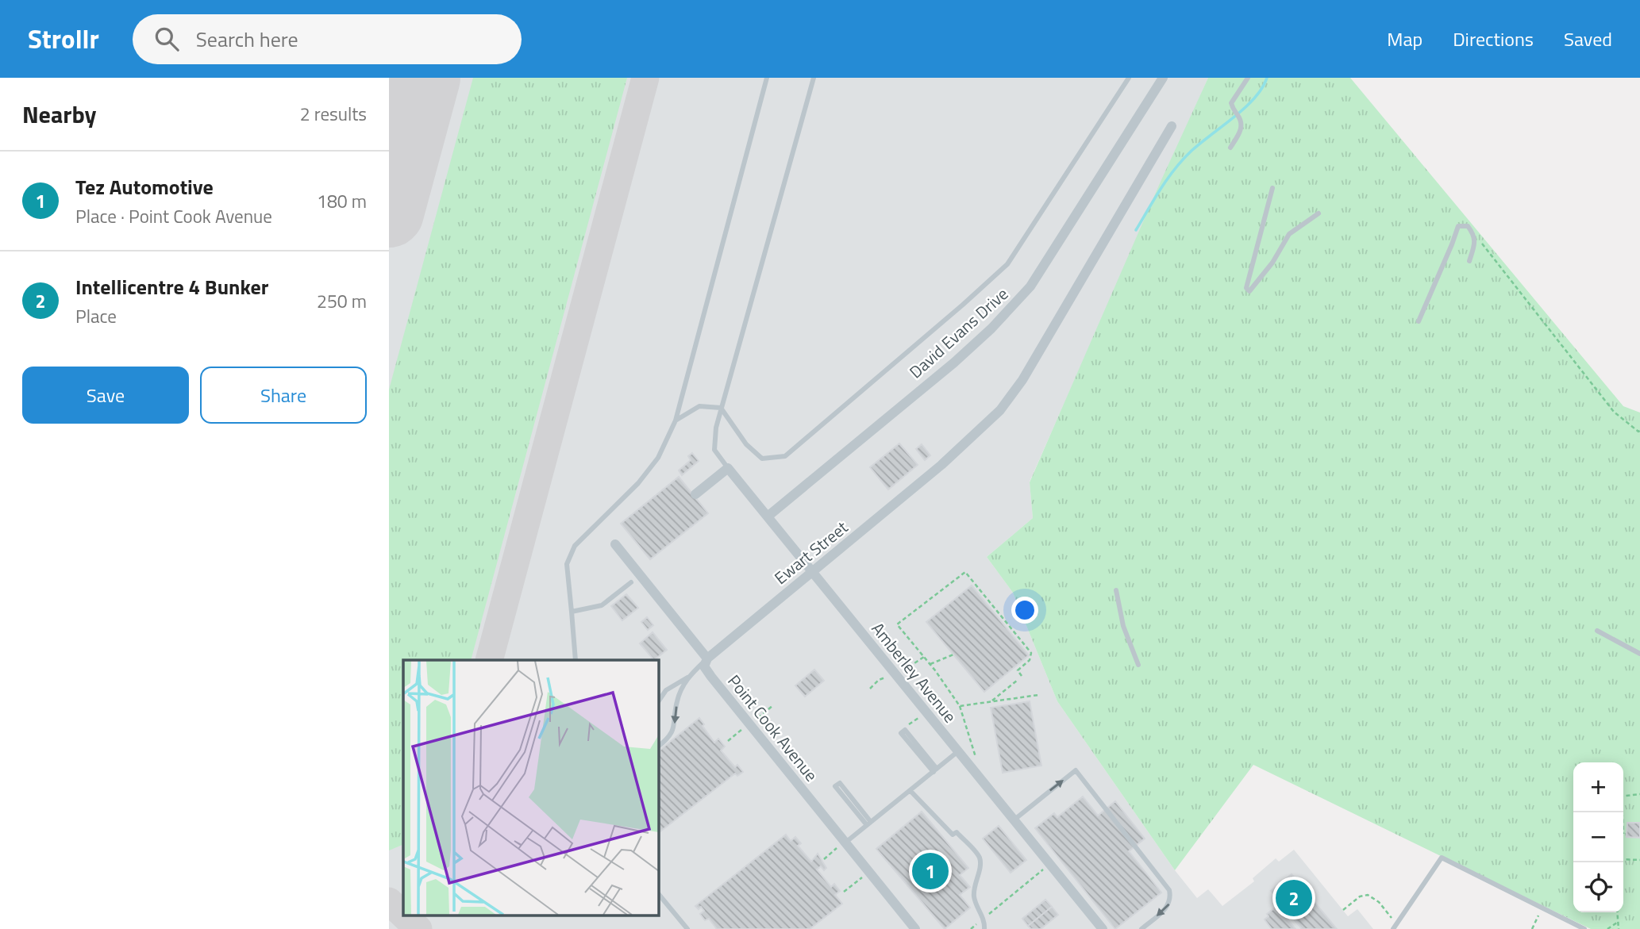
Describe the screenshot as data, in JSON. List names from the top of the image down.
{
  "streets": {
    "street": [
      "David Evans Drive",
      "Ewart Street",
      "Amberley Avenue",
      "Point Cook Avenue"
    ]
  },
  "crossings": [
    ["David Evans Drive", "Amberley Avenue"],
    ["Ewart Street", "Amberley Avenue"],
    ["Ewart Street", "Point Cook Avenue"]
  ],
  "page": {
    "header": "Strollr",
    "search": "Search here",
    "nav": ["Map", "Directions", "Saved"],
    "heading": ["Nearby", "2 results"],
    "list": [
      {
        "mark": "1",
        "name": "Tez Automotive",
        "note": "Place · Point Cook Avenue",
        "value": "180 m"
      },
      {
        "mark": "2",
        "name": "Intellicentre 4 Bunker",
        "note": "Place",
        "value": "250 m"
      }
    ],
    "buttons": ["Save", "Share"],
    "map_buttons": ["+", "−"],
    "pins": ["1", "2"]
  }
}
